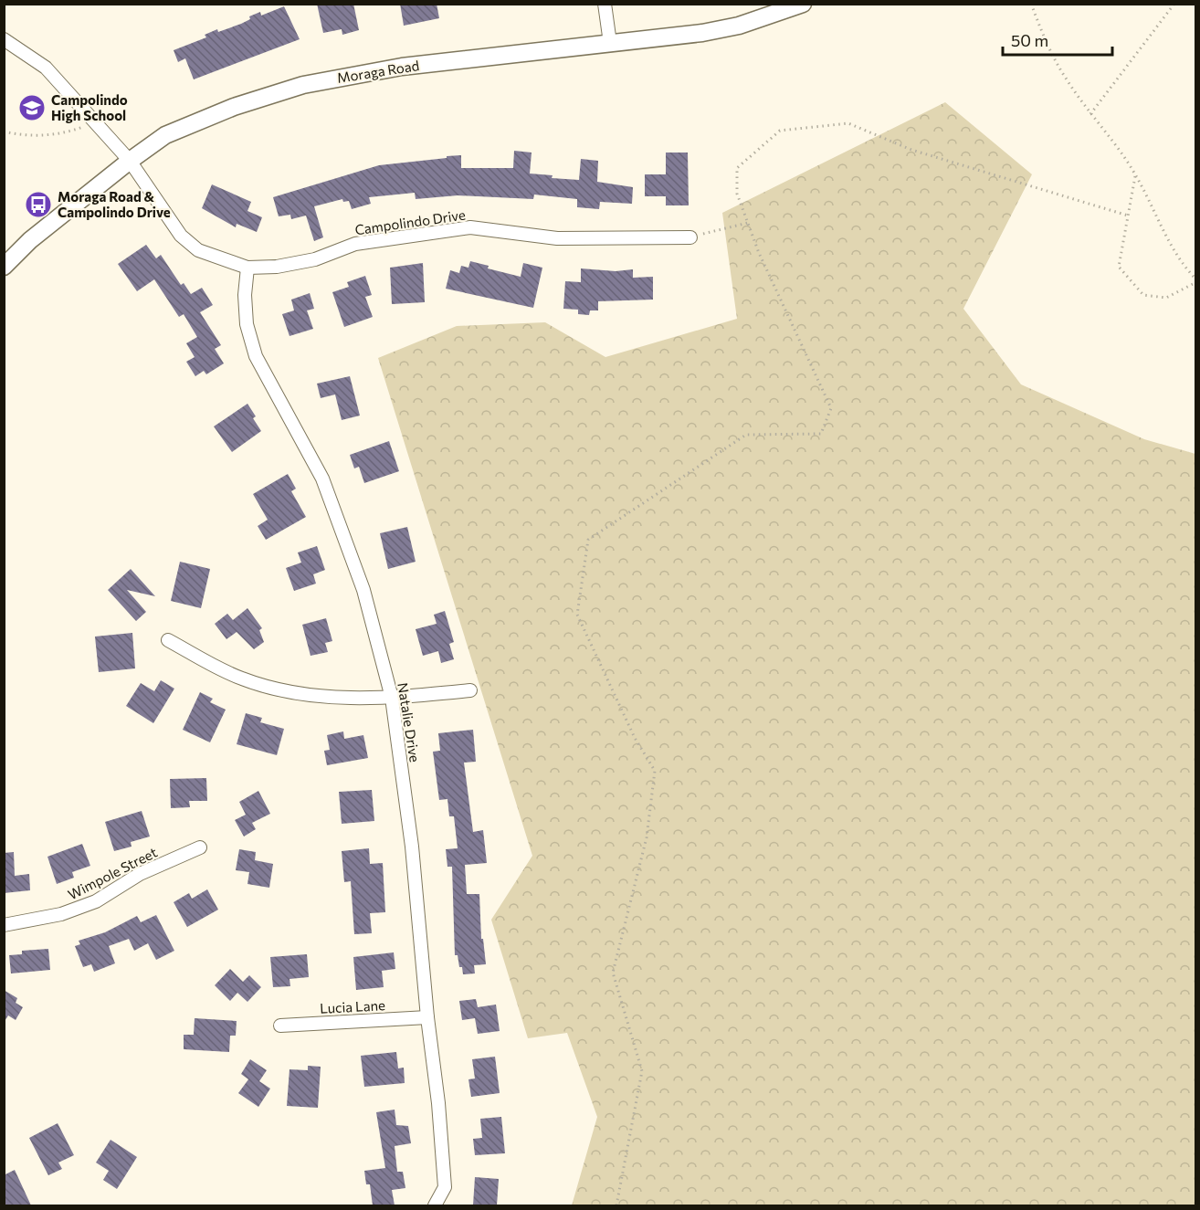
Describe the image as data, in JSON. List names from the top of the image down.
{
  "streets": {
    "main road": ["Moraga Road"],
    "street": [
      "Campolindo Drive",
      "Natalie Drive",
      "Wimpole Street",
      "Lucia Lane"
    ]
  },
  "crossings": [
    ["Moraga Road", "Campolindo Drive"],
    ["Campolindo Drive", "Natalie Drive"],
    ["Natalie Drive", "Lucia Lane"]
  ],
  "places": {
    "school or university": ["Campolindo High School"],
    "bus stop": ["Moraga Road & Campolindo Drive"]
  },
  "scale_bar": "50 m"
}
